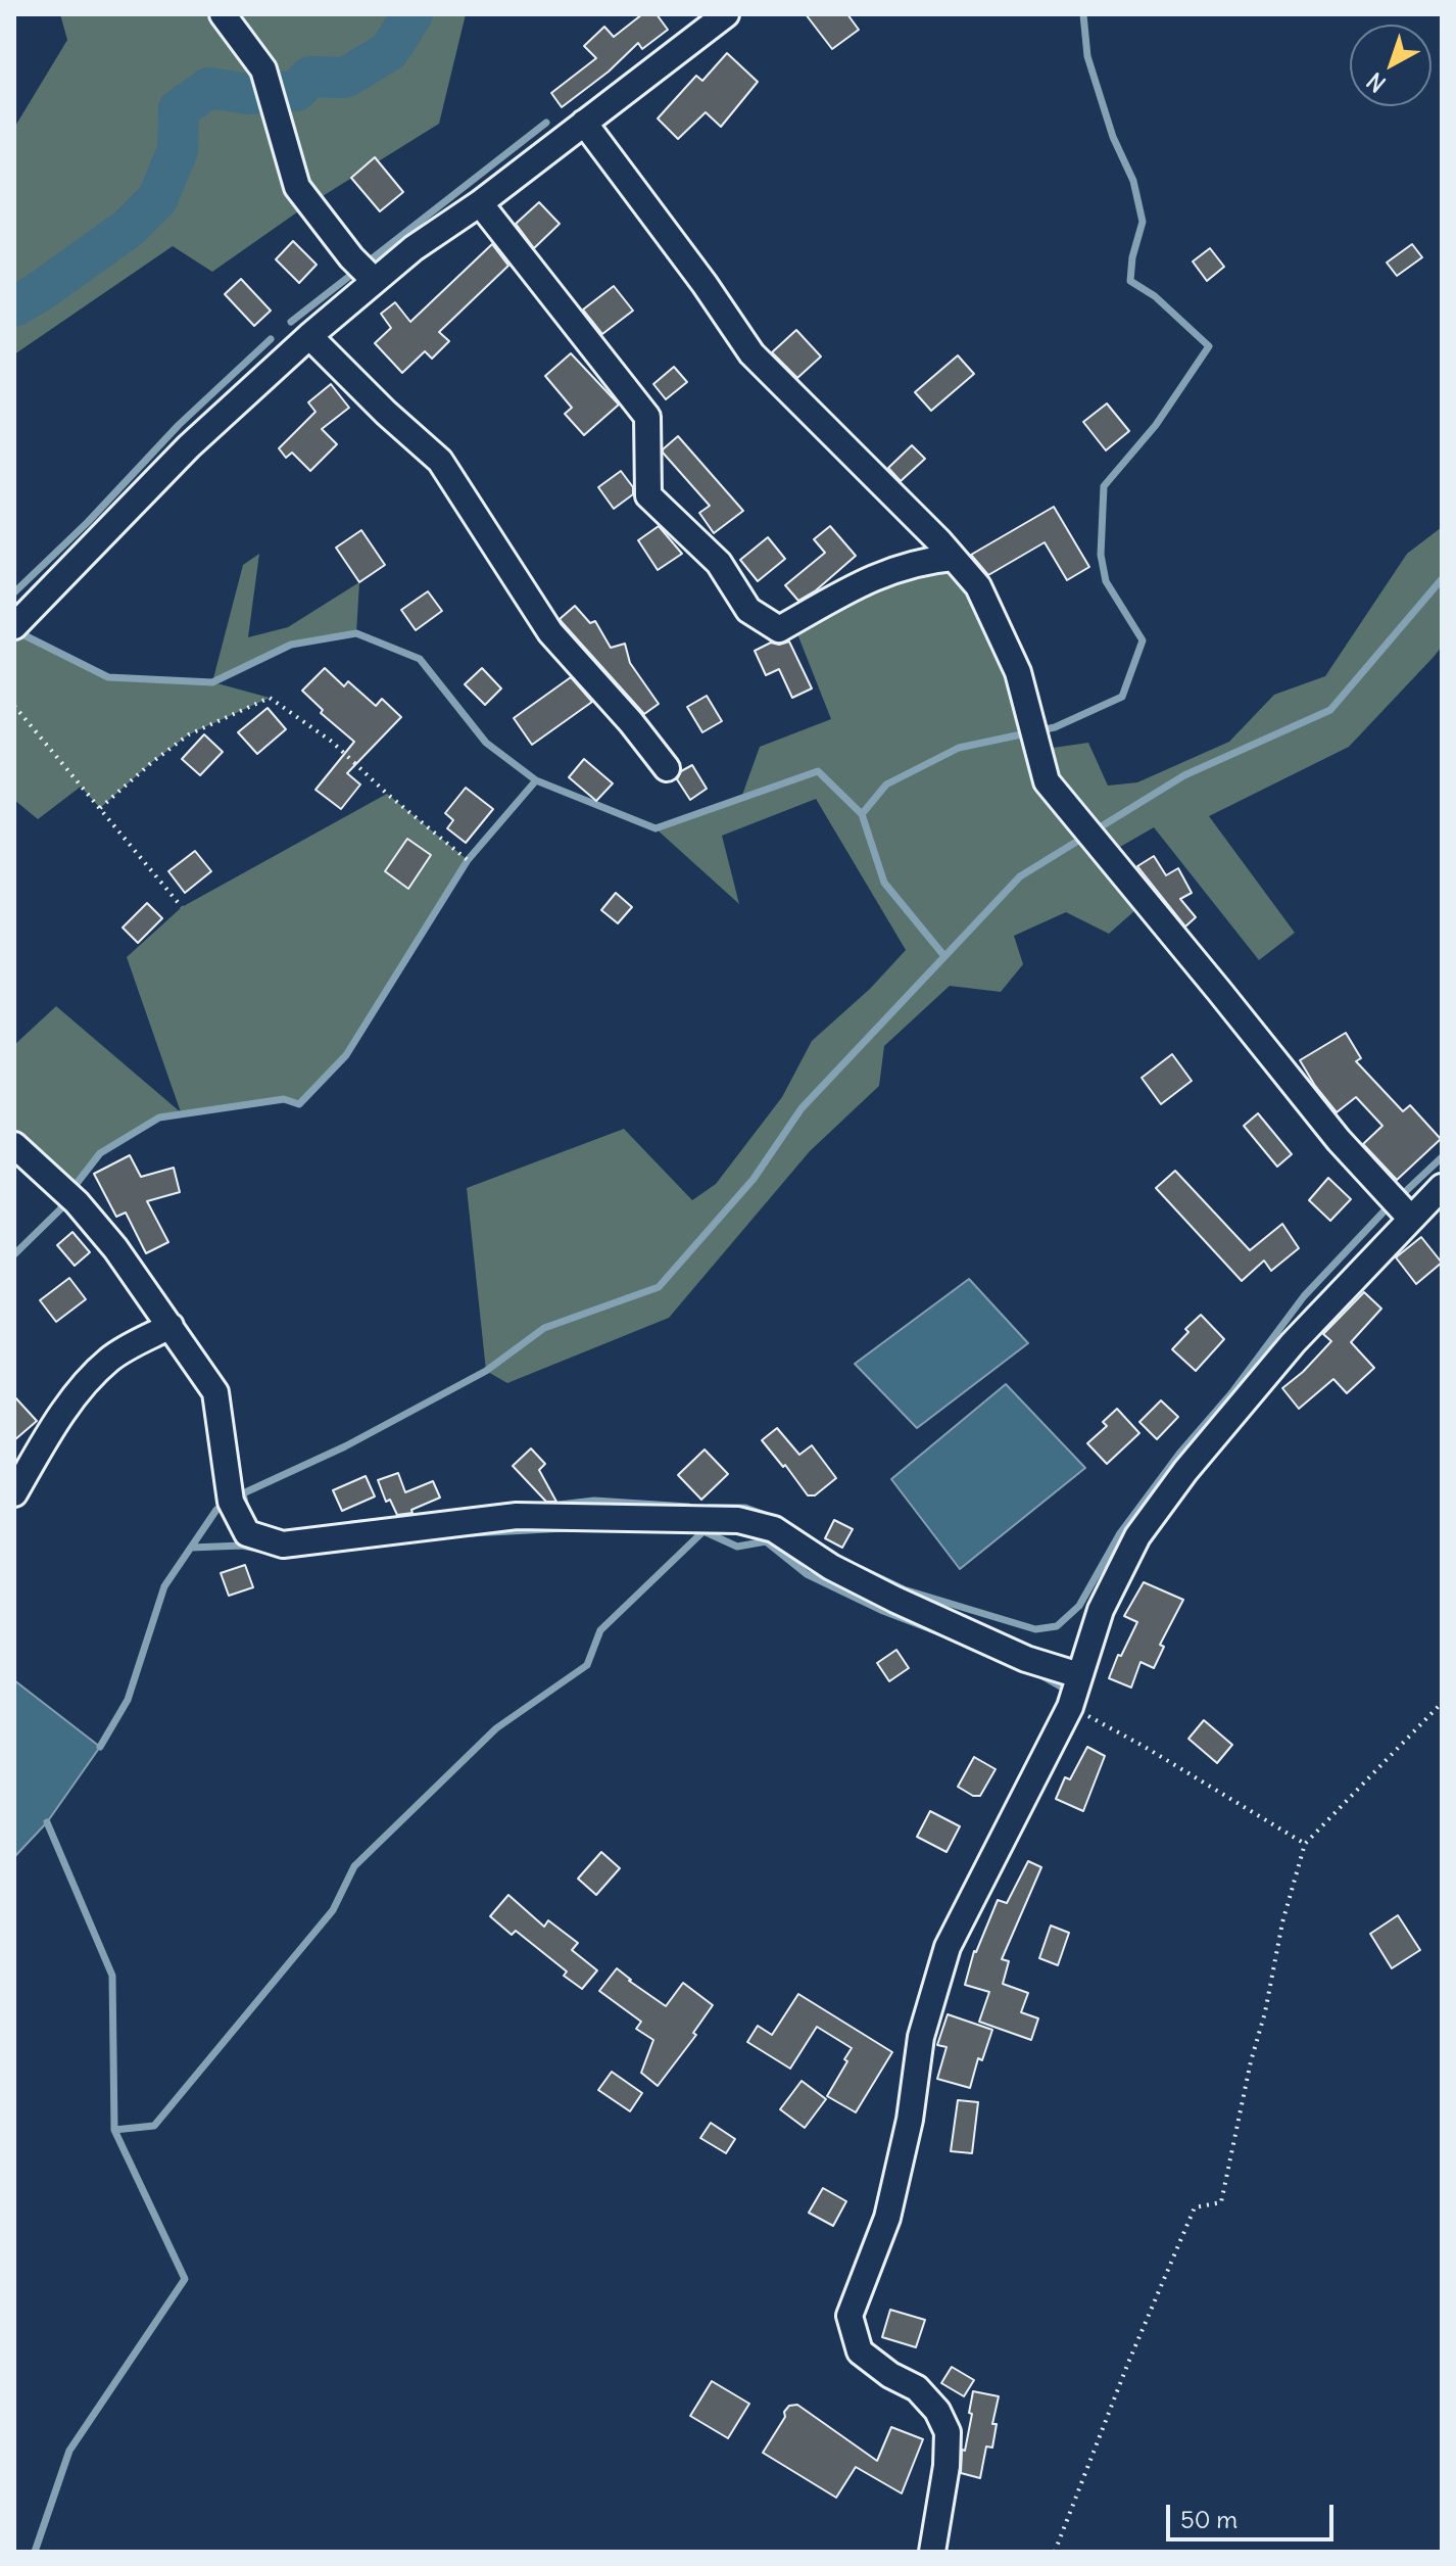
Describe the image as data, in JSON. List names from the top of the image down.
{
  "scale_bar": "50 m",
  "north": "bottom left"
}
